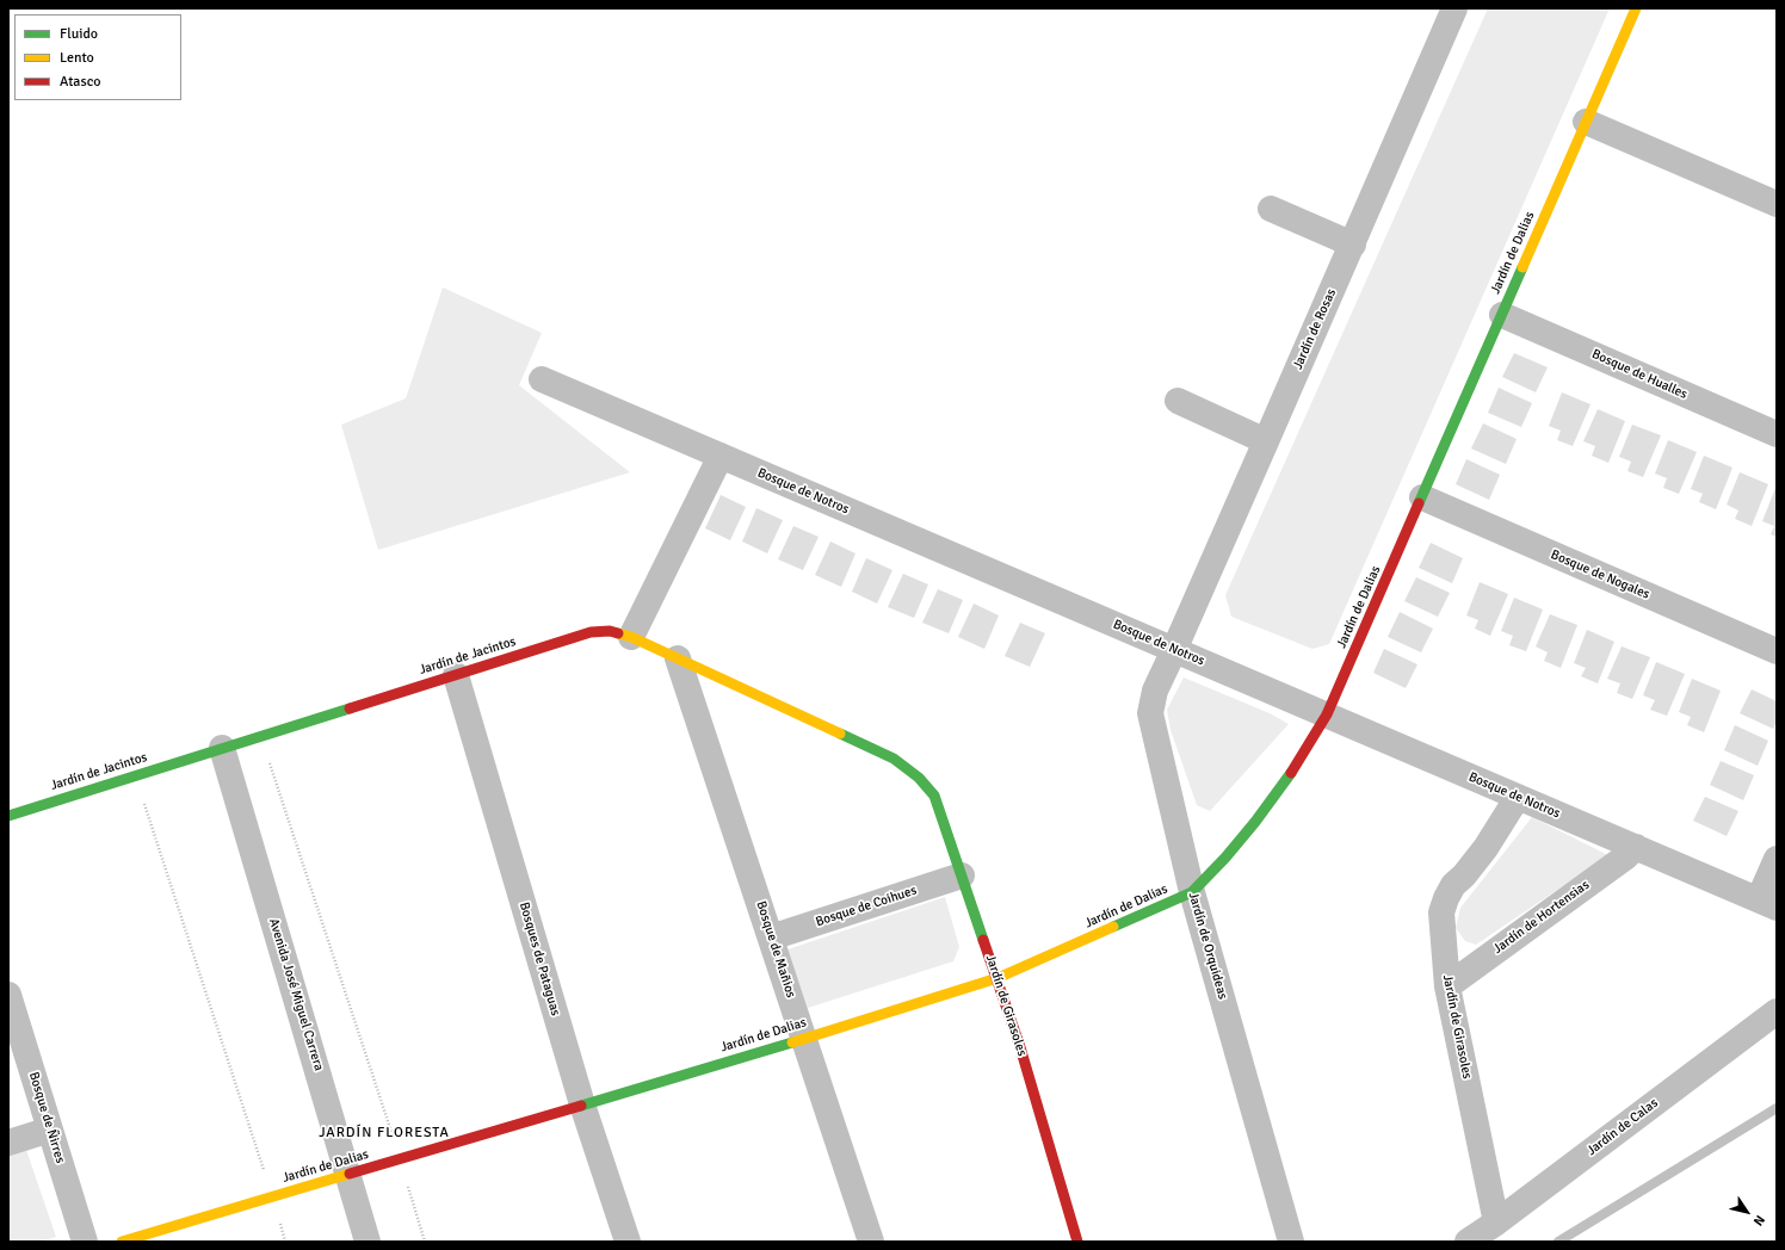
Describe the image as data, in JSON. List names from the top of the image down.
{
  "streets": {
    "street": [
      "Jardín de Dalias",
      "Jardín de Rosas",
      "Bosque de Hualles",
      "Bosque de Notros",
      "Bosque de Nogales",
      "Jardín de Jacintos",
      "Bosque de Coihues",
      "Jardín de Hortensias",
      "Jardín de Orquideas",
      "Bosque de Mañios",
      "Bosques de Pataguas",
      "Avenida José Miguel Carrera",
      "Jardín de Girasoles",
      "Bosque de Ñirres",
      "Jardín de Calas"
    ]
  },
  "crossings": [
    ["Jardín de Dalias", "Bosque de Hualles"],
    ["Jardín de Dalias", "Bosque de Notros"],
    ["Jardín de Dalias", "Bosque de Nogales"],
    ["Jardín de Dalias", "Jardín de Orquideas"],
    ["Jardín de Dalias", "Bosque de Mañios"],
    ["Jardín de Dalias", "Bosques de Pataguas"],
    ["Jardín de Dalias", "Avenida José Miguel Carrera"],
    ["Jardín de Dalias", "Jardín de Girasoles"],
    ["Jardín de Rosas", "Bosque de Notros"],
    ["Jardín de Rosas", "Jardín de Orquideas"],
    ["Bosque de Notros", "Jardín de Hortensias"],
    ["Bosque de Notros", "Jardín de Orquideas"],
    ["Bosque de Notros", "Jardín de Girasoles"],
    ["Jardín de Jacintos", "Bosque de Mañios"],
    ["Jardín de Jacintos", "Bosques de Pataguas"],
    ["Jardín de Jacintos", "Avenida José Miguel Carrera"],
    ["Jardín de Jacintos", "Jardín de Girasoles"],
    ["Bosque de Coihues", "Bosque de Mañios"],
    ["Bosque de Coihues", "Jardín de Girasoles"],
    ["Jardín de Hortensias", "Jardín de Girasoles"],
    ["Jardín de Girasoles", "Jardín de Calas"]
  ],
  "districts": ["JARDÍN FLORESTA"],
  "legend": ["Fluido", "Lento", "Atasco"],
  "north": "bottom right"
}
